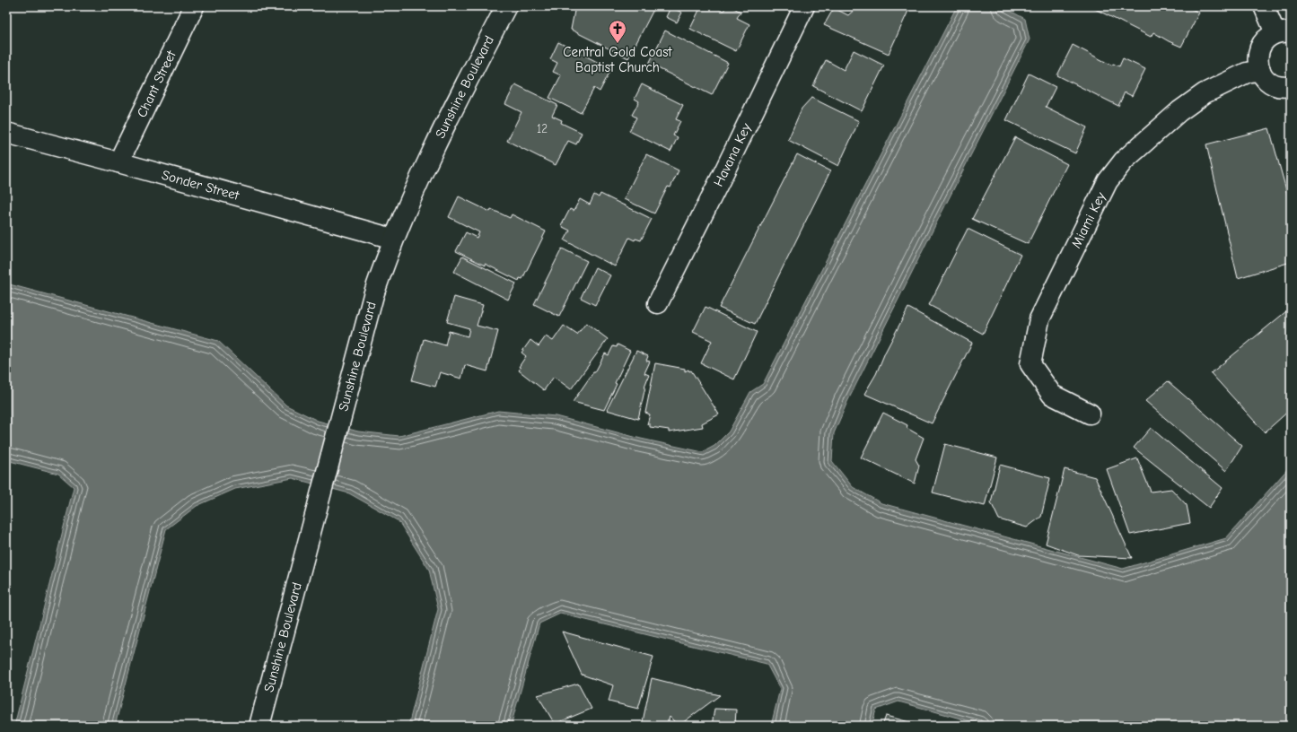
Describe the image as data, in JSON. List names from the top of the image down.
{
  "streets": {
    "street": [
      "Chant Street",
      "Sunshine Boulevard",
      "Havana Key",
      "Sonder Street",
      "Miami Key"
    ]
  },
  "crossings": [
    ["Chant Street", "Sonder Street"],
    ["Sunshine Boulevard", "Sonder Street"]
  ],
  "places": {
    "church": ["Central Gold Coast Baptist Church"]
  },
  "house_numbers": ["12"]
}
